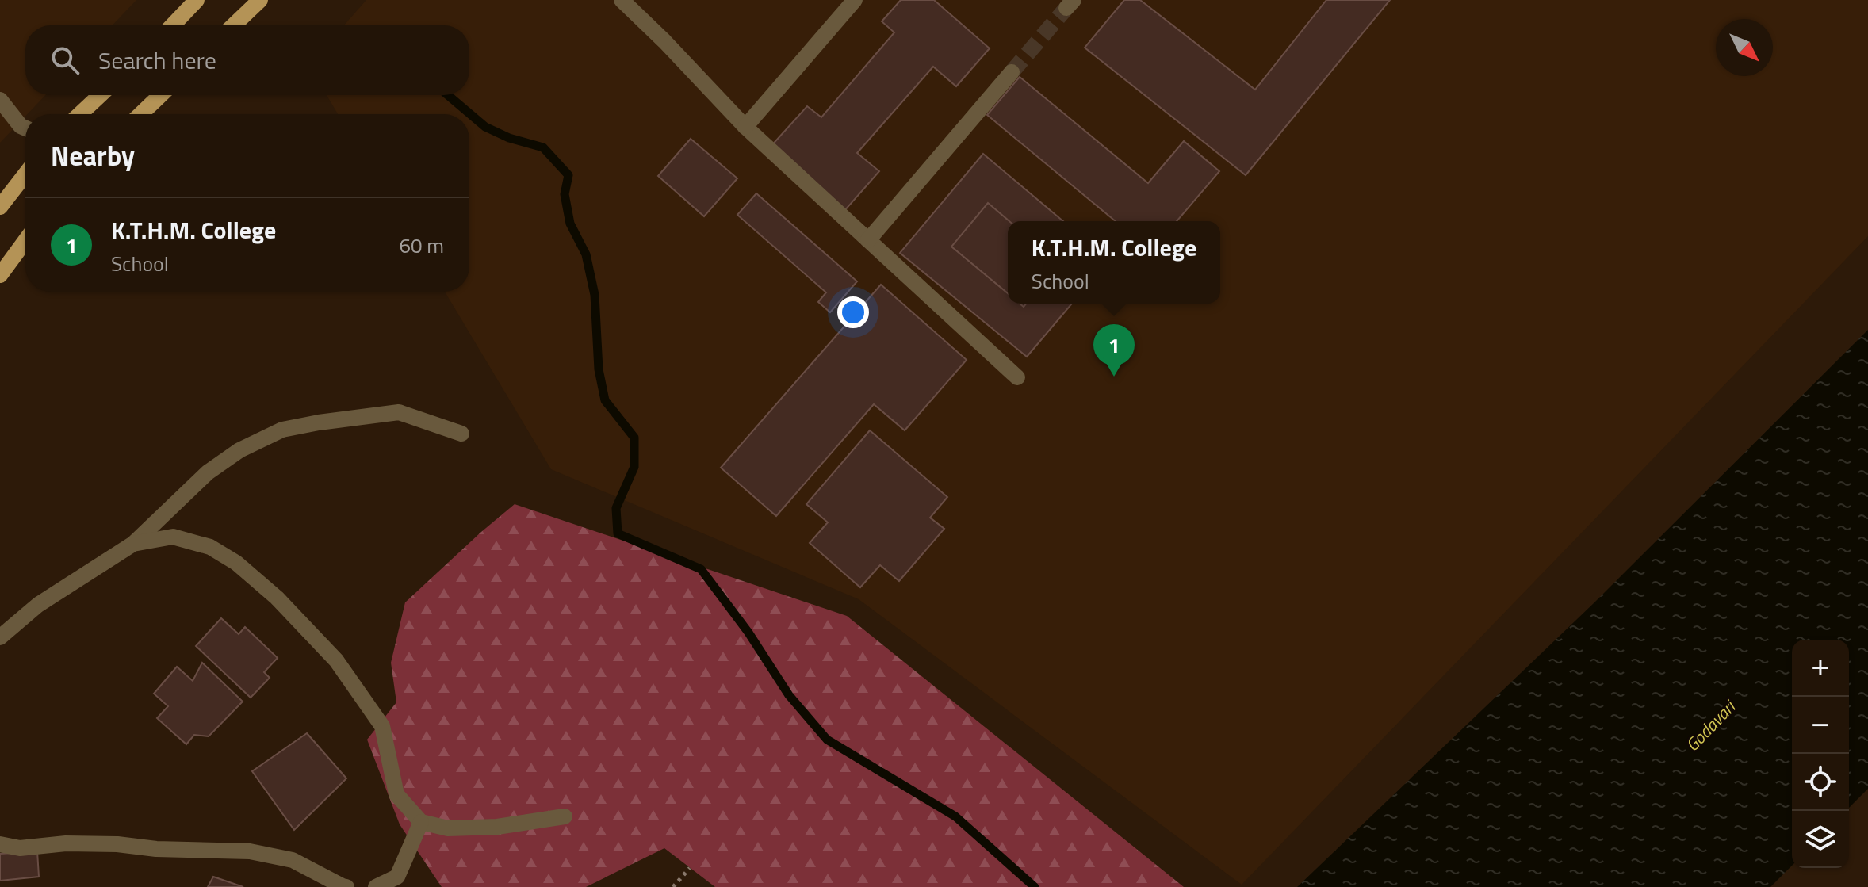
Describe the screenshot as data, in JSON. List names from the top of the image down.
{
  "water": ["Godavari"],
  "north": "bottom right",
  "page": {
    "search": "Search here",
    "heading": "Nearby",
    "list": [
      {
        "mark": "1",
        "name": "K.T.H.M. College",
        "note": "School",
        "value": "60 m"
      }
    ],
    "popup": ["K.T.H.M. College", "School"],
    "pins": "1",
    "map_buttons": ["+", "−"]
  }
}
